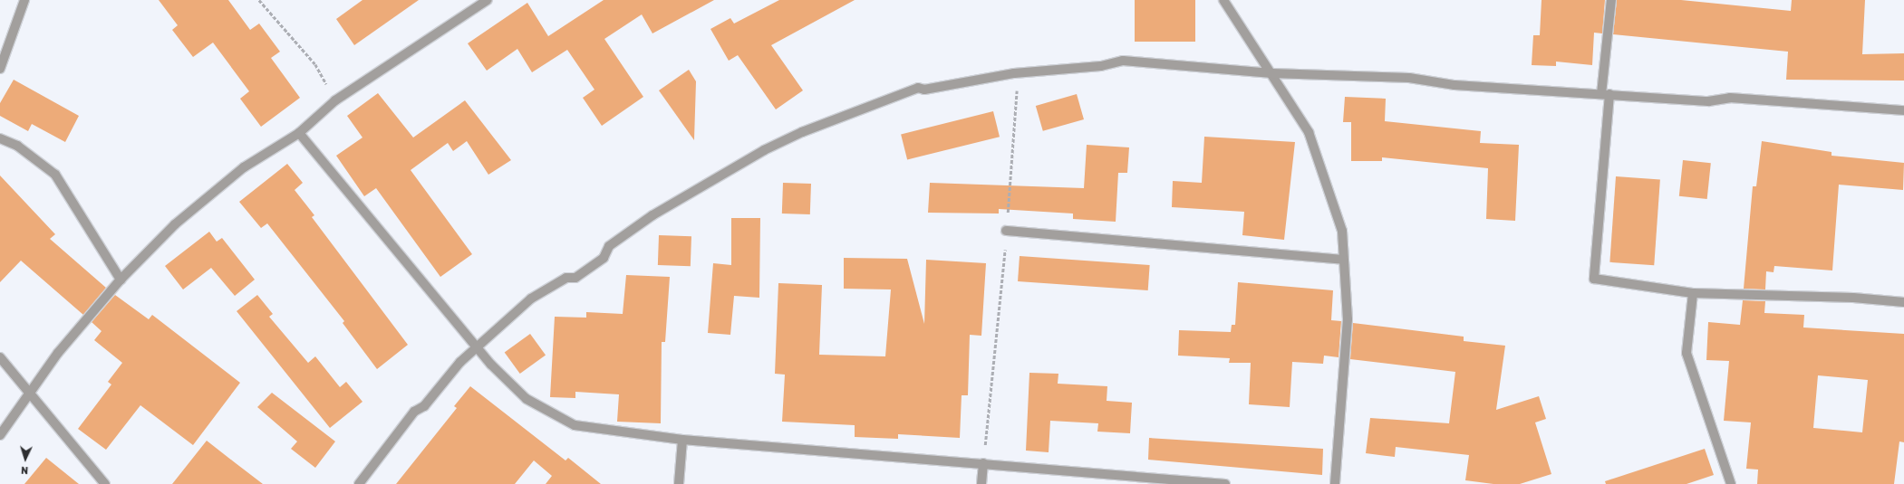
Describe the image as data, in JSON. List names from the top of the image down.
{
  "north": "bottom"
}
